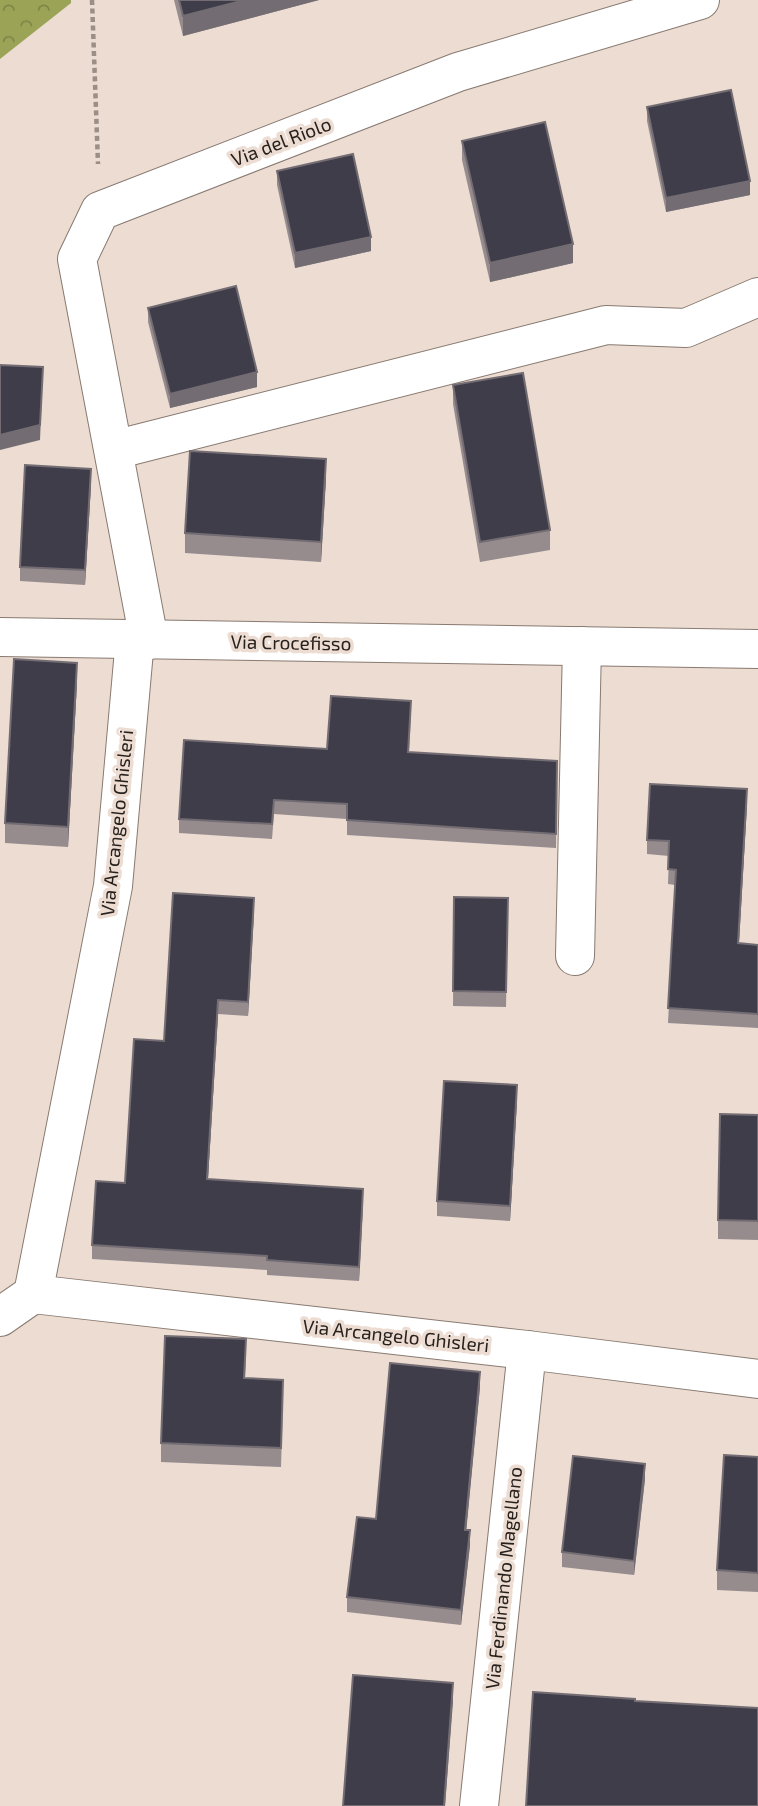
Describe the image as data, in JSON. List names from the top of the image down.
{
  "streets": {
    "street": [
      "Via del Riolo",
      "Via Crocefisso",
      "Via Arcangelo Ghisleri",
      "Via Ferdinando Magellano"
    ]
  },
  "crossings": [
    ["Via Crocefisso", "Via Arcangelo Ghisleri"],
    ["Via Arcangelo Ghisleri", "Via Ferdinando Magellano"]
  ]
}
